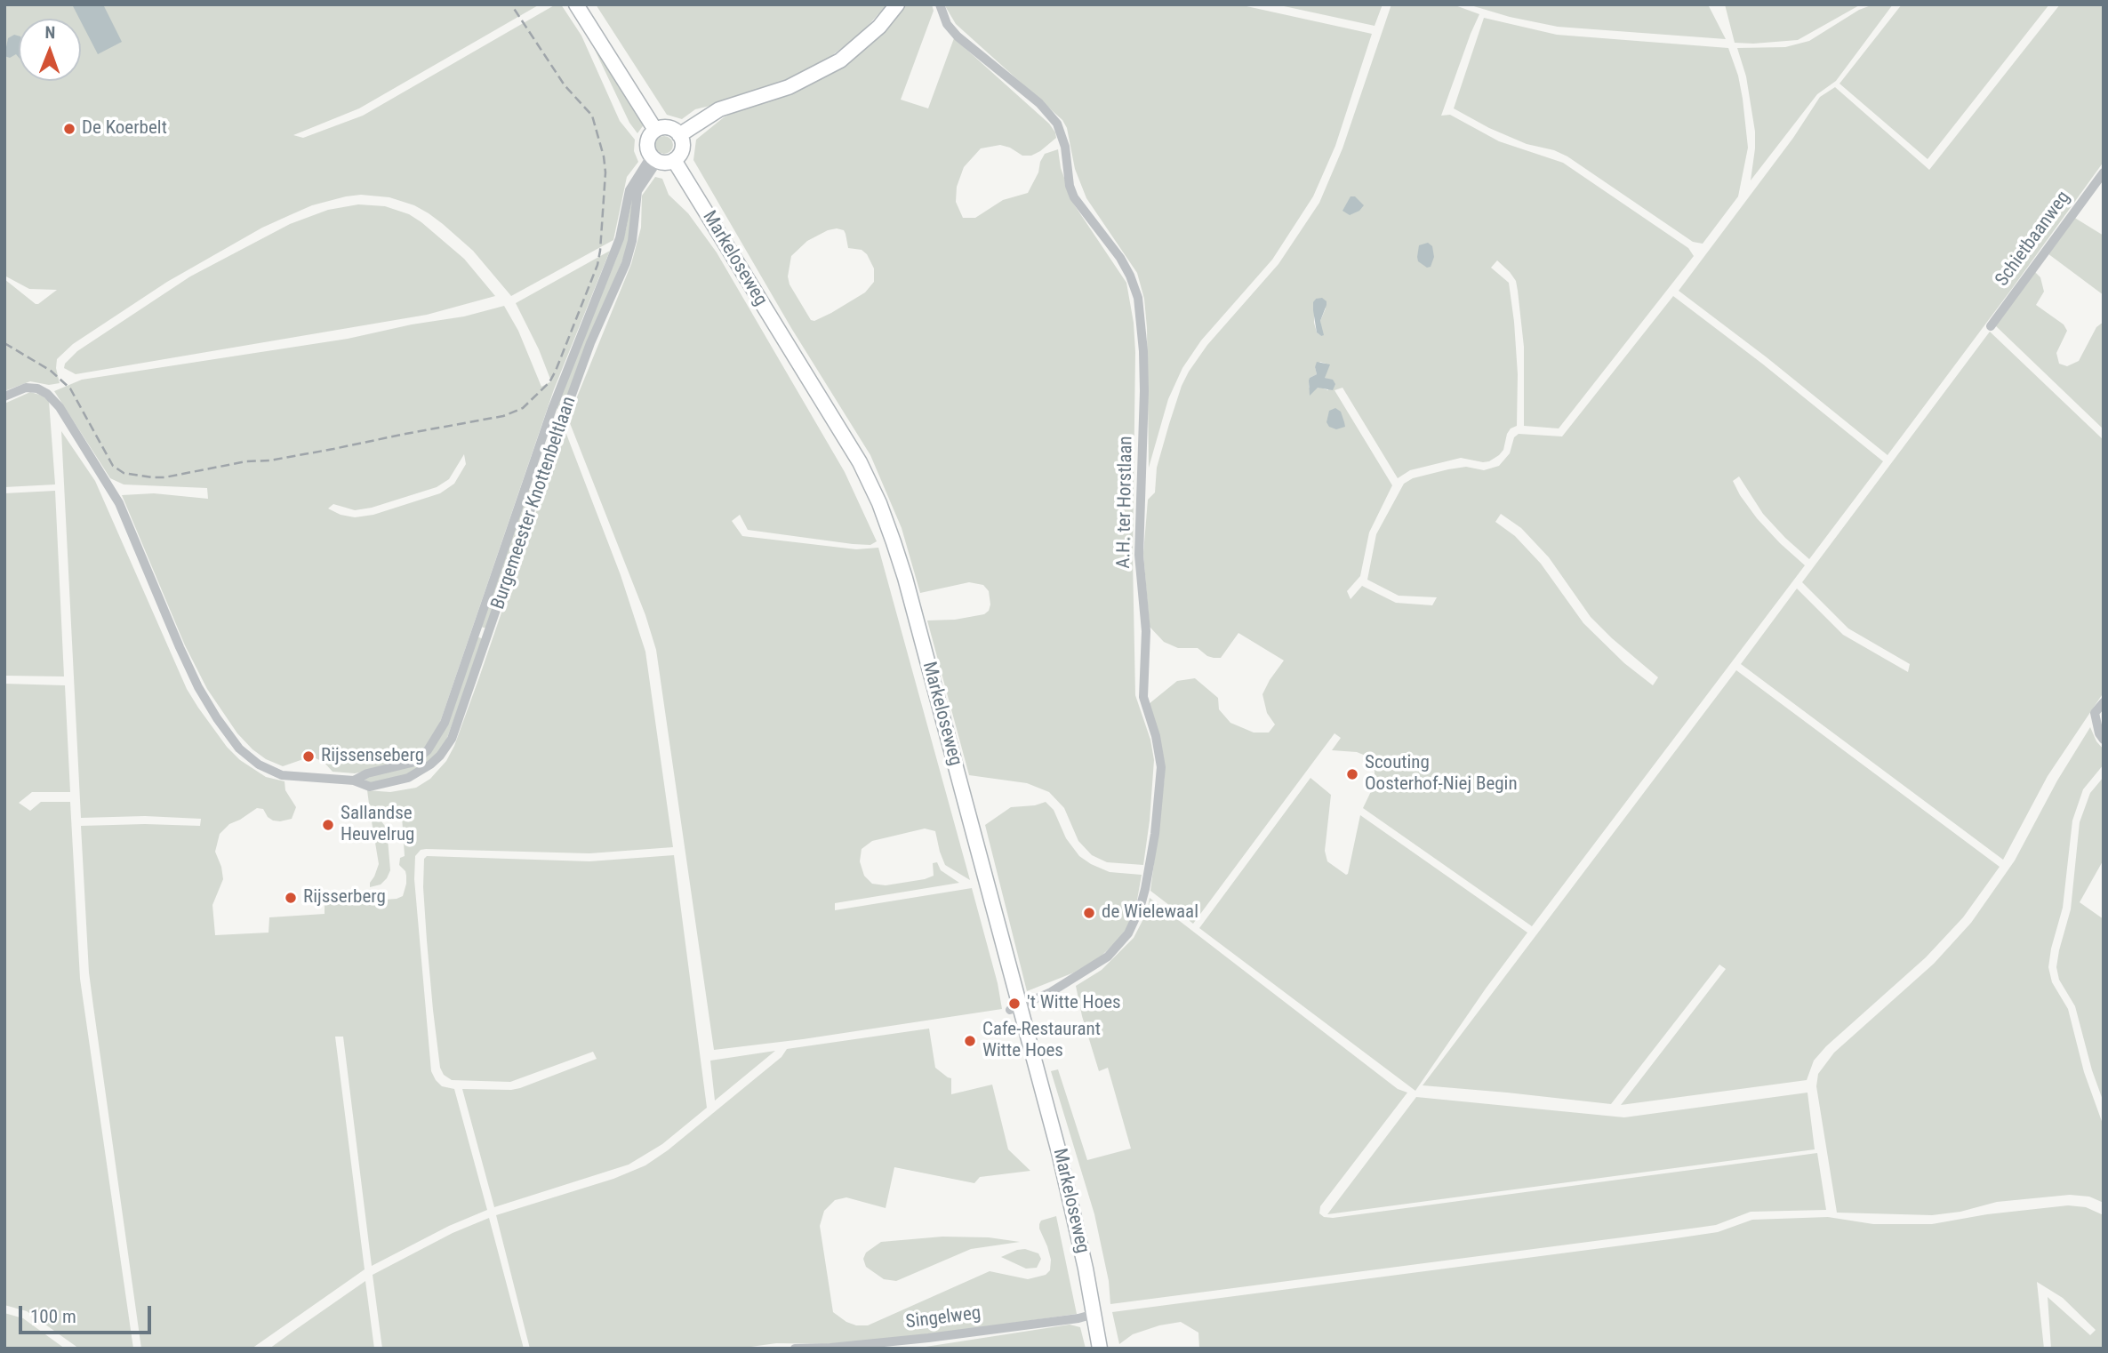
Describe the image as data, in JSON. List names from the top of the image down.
{
  "streets": {
    "main road": ["Markeloseweg"],
    "street": [
      "Schietbaanweg",
      "A.H. ter Horstlaan",
      "Burgemeester Knottenbeltlaan",
      "Singelweg"
    ]
  },
  "crossings": [
    ["Markeloseweg", "A.H. ter Horstlaan"],
    ["Markeloseweg", "Burgemeester Knottenbeltlaan"],
    ["Markeloseweg", "Singelweg"]
  ],
  "places": [
    "De Koerbelt",
    "Rijssenseberg",
    "Scouting Oosterhof-Niej Begin",
    "Sallandse Heuvelrug",
    "Rijsserberg",
    "de Wielewaal",
    "'t Witte Hoes",
    "Cafe-Restaurant Witte Hoes"
  ],
  "scale_bar": "100 m",
  "north": "top"
}
